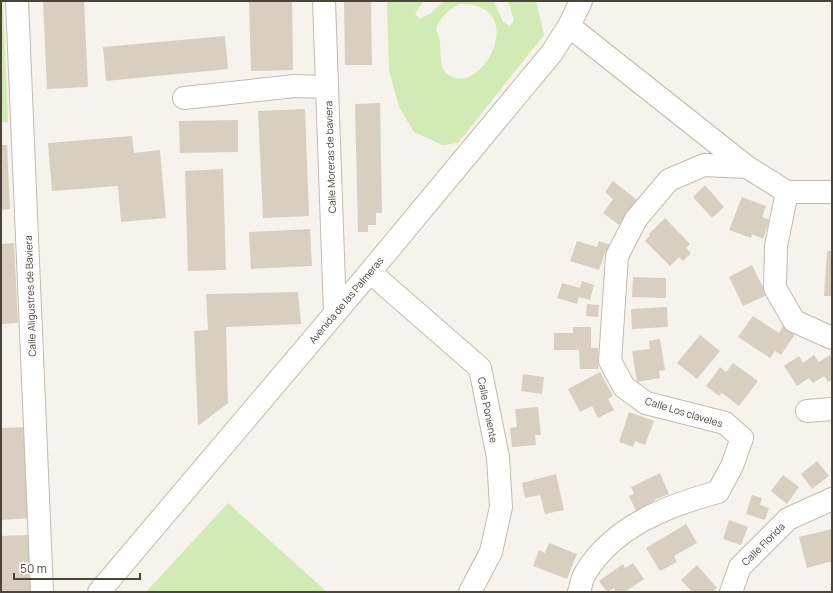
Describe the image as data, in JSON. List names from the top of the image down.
{
  "streets": {
    "street": [
      "Calle Moreras de baviera",
      "Calle Aligustres de Baviera",
      "Avenida de las Palmeras",
      "Calle Poniente",
      "Calle Los claveles",
      "Calle Florida"
    ]
  },
  "crossings": [
    ["Calle Moreras de baviera", "Avenida de las Palmeras"],
    ["Avenida de las Palmeras", "Calle Poniente"]
  ],
  "scale_bar": "50 m"
}
